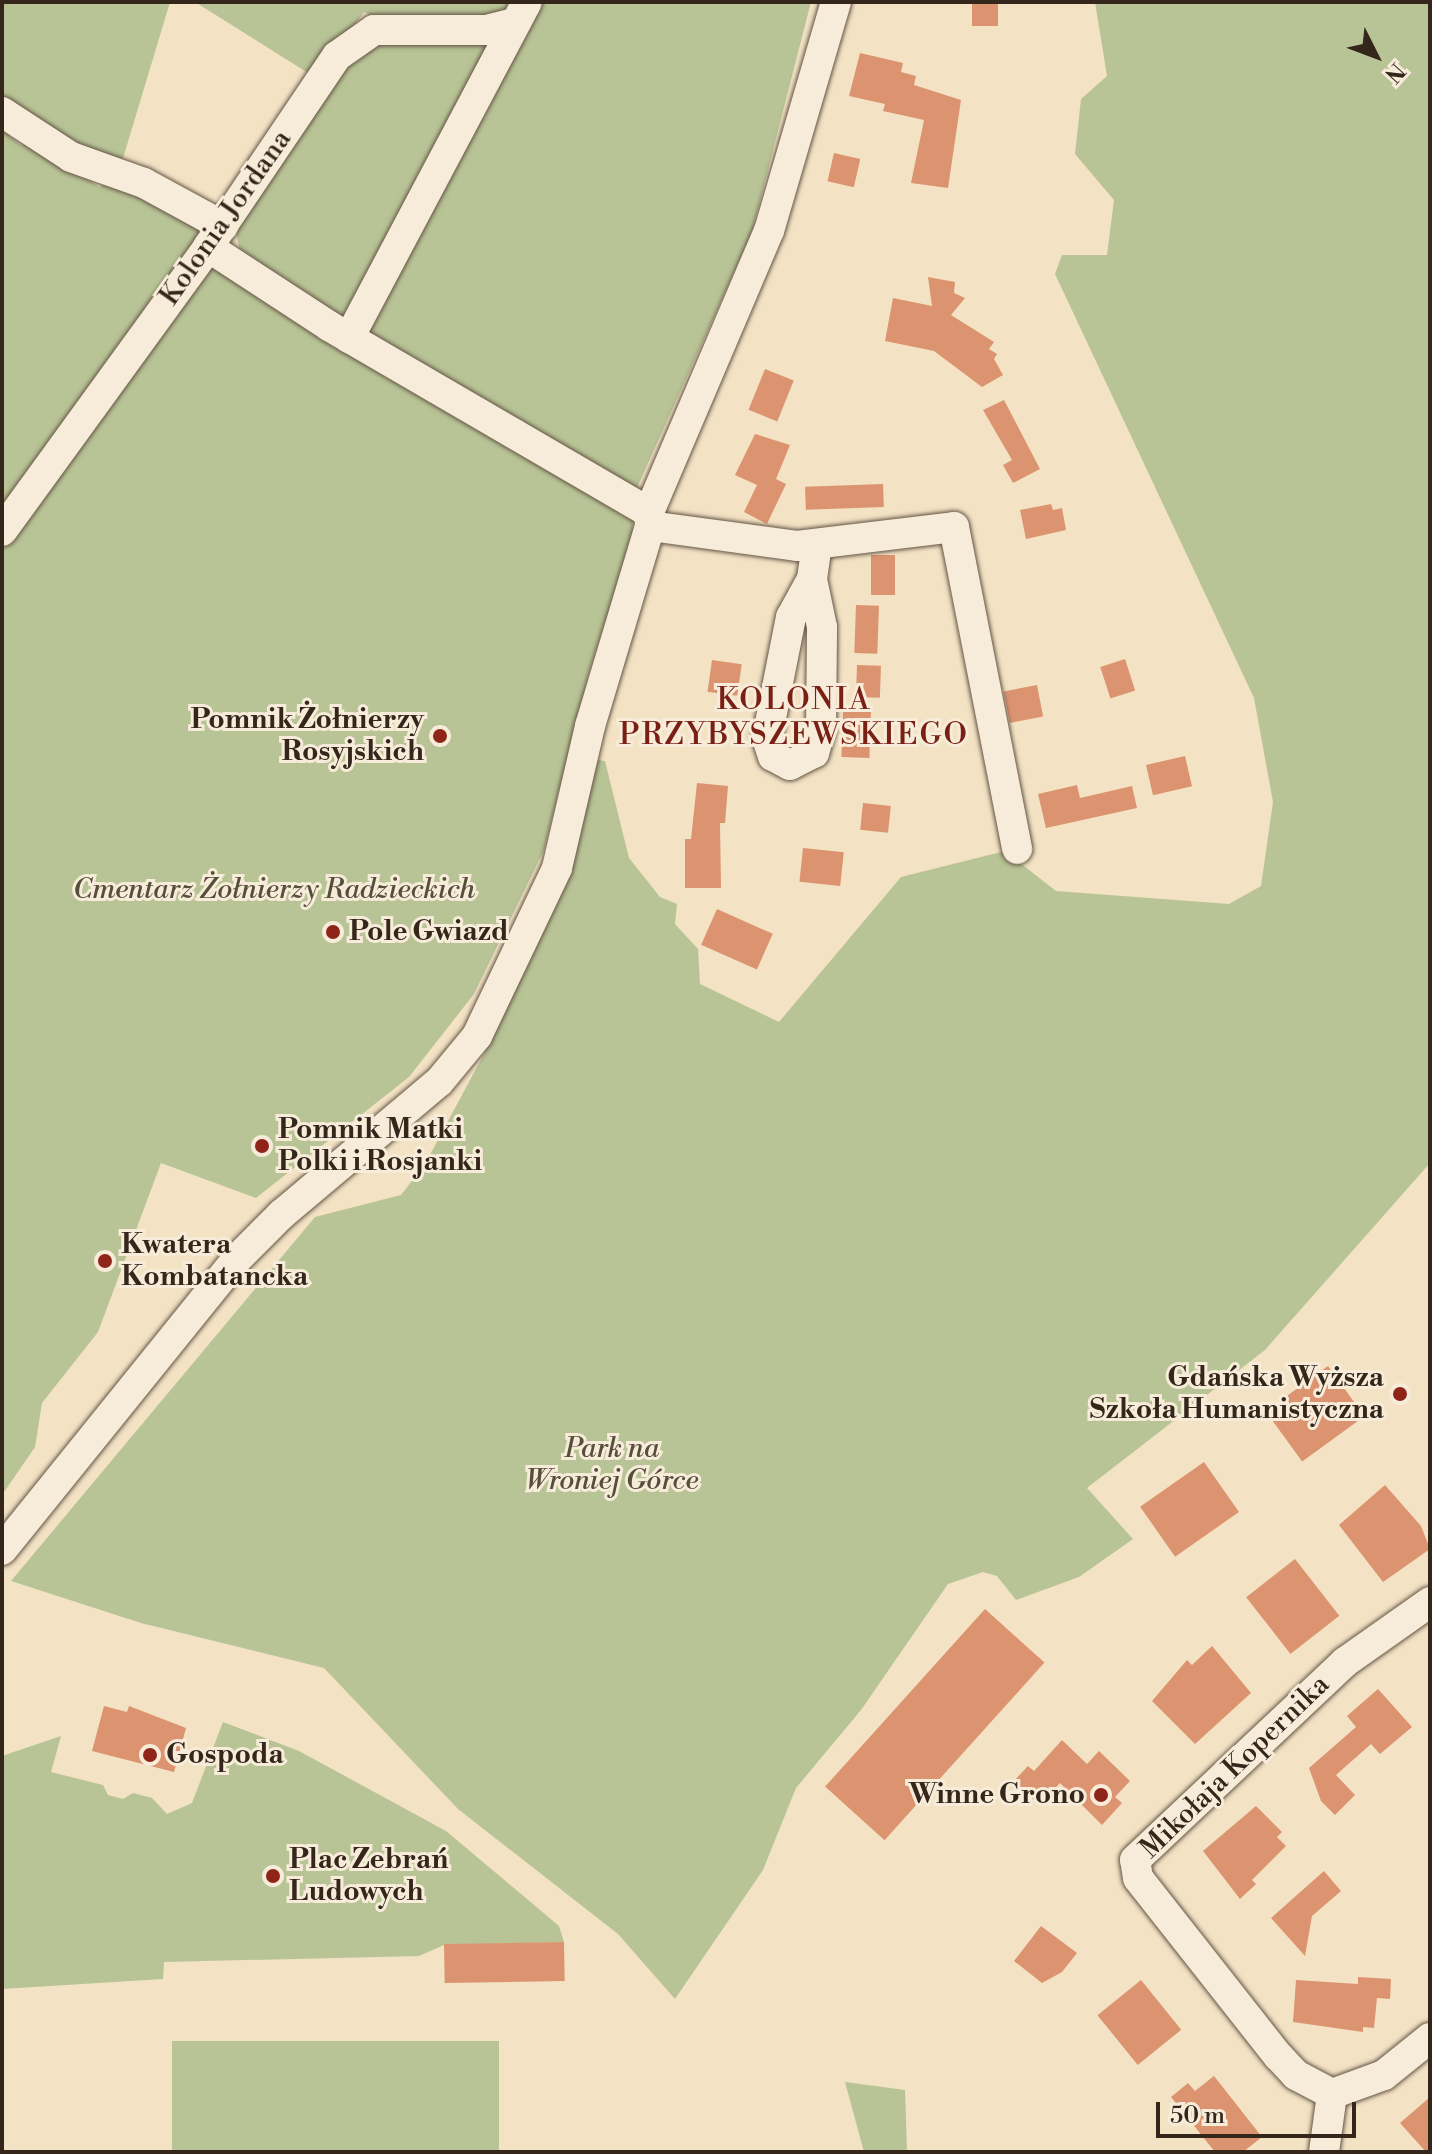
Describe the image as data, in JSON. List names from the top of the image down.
{
  "streets": {
    "street": ["Kolonia Jordana", "Mikołaja Kopernika"]
  },
  "districts": ["KOLONIA PRZYBYSZEWSKIEGO"],
  "parks": ["Cmentarz Żołnierzy Radzieckich", "Park na Wroniej Górce"],
  "places": [
    "Pomnik Żołnierzy Rosyjskich",
    "Pole Gwiazd",
    "Pomnik Matki Polki i Rosjanki",
    "Kwatera Kombatancka",
    "Gdańska Wyższa Szkoła Humanistyczna",
    "Gospoda",
    "Winne Grono",
    "Plac Zebrań Ludowych"
  ],
  "scale_bar": "50 m",
  "north": "bottom right"
}
